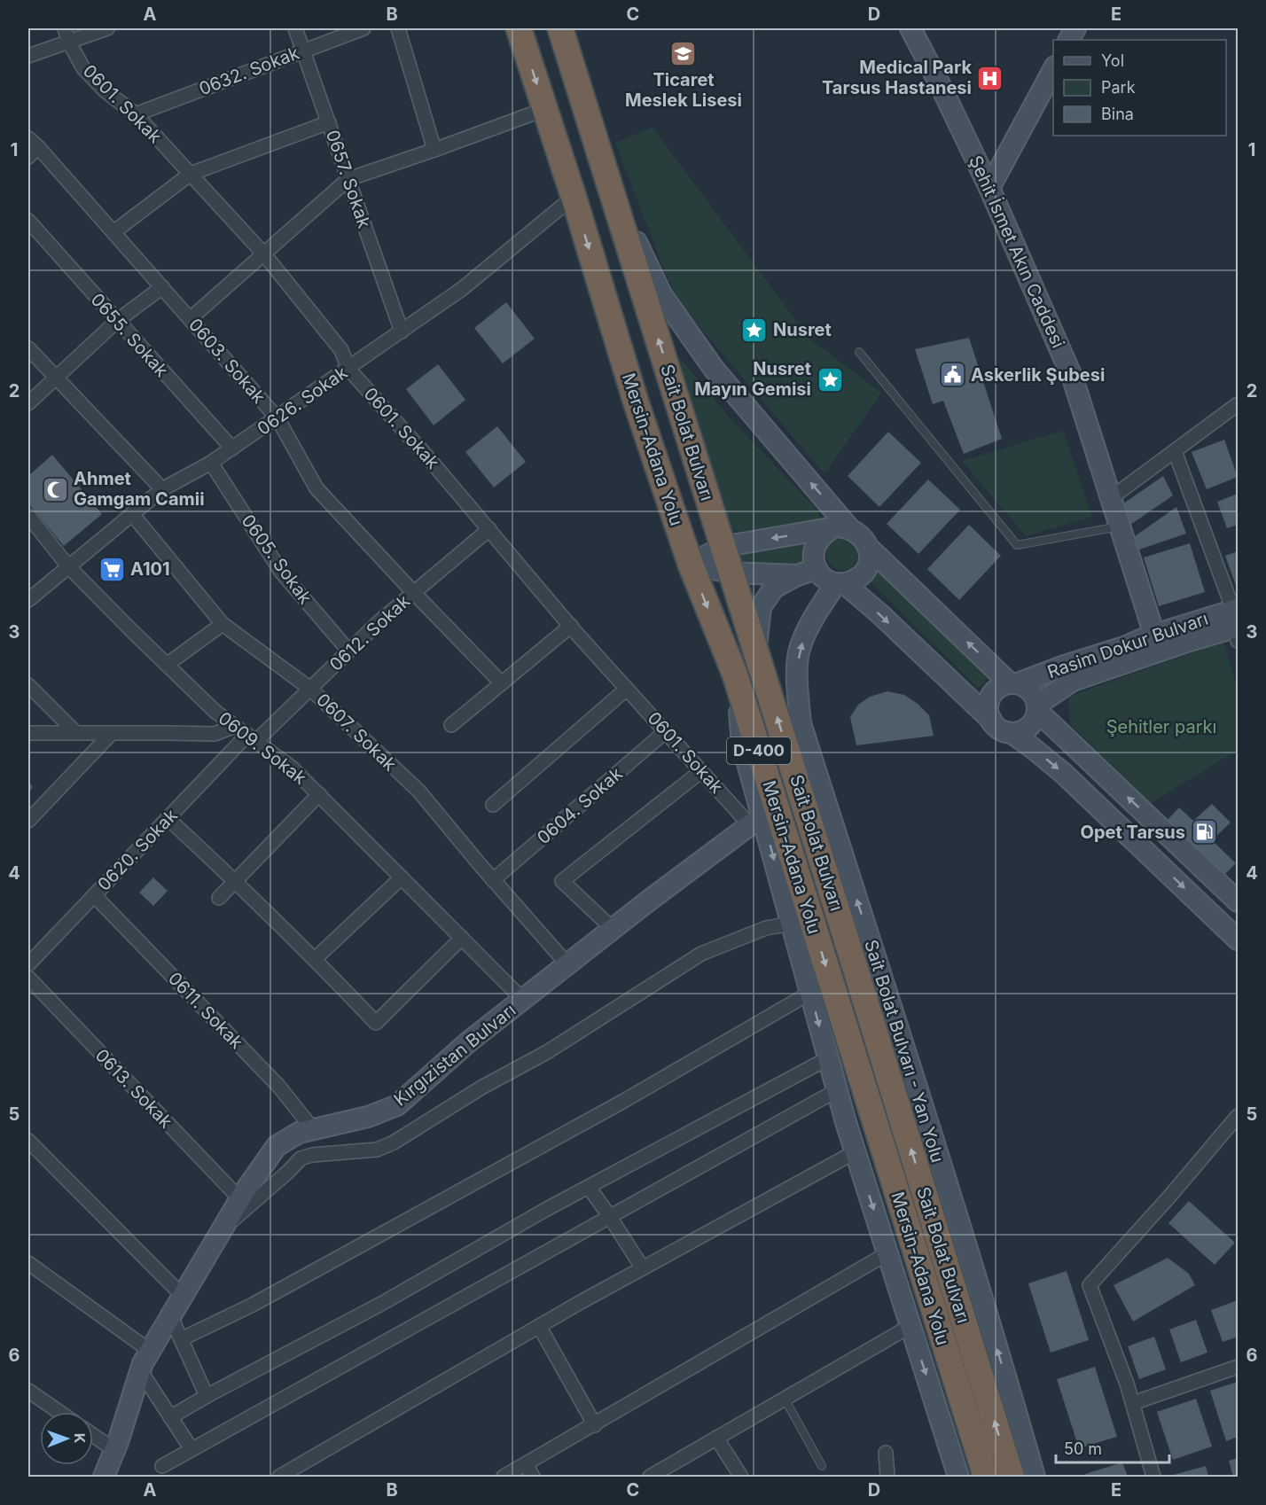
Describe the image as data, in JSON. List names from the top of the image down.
{
  "streets": {
    "highway": ["Sait Bolat Bulvarı", "Mersin-Adana Yolu", "D-400"],
    "street": [
      "0632. Sokak",
      "0601. Sokak",
      "0657. Sokak",
      "Şehit İsmet Akın Caddesi",
      "0655. Sokak",
      "0603. Sokak",
      "0626. Sokak",
      "0605. Sokak",
      "0612. Sokak",
      "Rasim Dokur Bulvarı",
      "0607. Sokak",
      "0609. Sokak",
      "0604. Sokak",
      "0620. Sokak",
      "0611. Sokak",
      "Sait Bolat Bulvarı - Yan Yolu",
      "Kırgızistan Bulvarı",
      "0613. Sokak"
    ]
  },
  "crossings": [
    ["0632. Sokak", "0601. Sokak"],
    ["0632. Sokak", "0657. Sokak"],
    ["0601. Sokak", "0626. Sokak"],
    ["0601. Sokak", "0612. Sokak"],
    ["0601. Sokak", "0604. Sokak"],
    ["0601. Sokak", "Kırgızistan Bulvarı"],
    ["0657. Sokak", "0626. Sokak"],
    ["Şehit İsmet Akın Caddesi", "Rasim Dokur Bulvarı"],
    ["0655. Sokak", "0626. Sokak"],
    ["0603. Sokak", "0626. Sokak"],
    ["0603. Sokak", "0612. Sokak"],
    ["0626. Sokak", "Mersin-Adana Yolu"],
    ["0626. Sokak", "0605. Sokak"],
    ["0626. Sokak", "0607. Sokak"],
    ["0626. Sokak", "0609. Sokak"],
    ["0605. Sokak", "0612. Sokak"],
    ["0612. Sokak", "0607. Sokak"],
    ["0612. Sokak", "0609. Sokak"],
    ["0612. Sokak", "0620. Sokak"],
    ["0607. Sokak", "0604. Sokak"],
    ["0607. Sokak", "Kırgızistan Bulvarı"],
    ["0609. Sokak", "0620. Sokak"],
    ["0609. Sokak", "Kırgızistan Bulvarı"],
    ["0620. Sokak", "0611. Sokak"],
    ["0611. Sokak", "Kırgızistan Bulvarı"],
    ["Kırgızistan Bulvarı", "0613. Sokak"]
  ],
  "one_way": ["Sait Bolat Bulvarı", "Mersin-Adana Yolu"],
  "parks": ["Şehitler parkı"],
  "places": {
    "school or university": ["Ticaret Meslek Lisesi"],
    "hospital": ["Medical Park Tarsus Hastanesi"],
    "place": ["Nusret", "Nusret Mayın Gemisi"],
    "public building": ["Askerlik Şubesi"],
    "mosque": ["Ahmet Gamgam Camii"],
    "supermarket": ["A101"],
    "fuel station": ["Opet Tarsus"]
  },
  "legend": ["Yol", "Park", "Bina"],
  "scale_bar": "50 m",
  "north": "right",
  "grid": {
    "columns": [
      "A",
      "B",
      "C",
      "D",
      "E"
    ],
    "rows": [
      "1",
      "2",
      "3",
      "4",
      "5",
      "6"
    ]
  }
}
